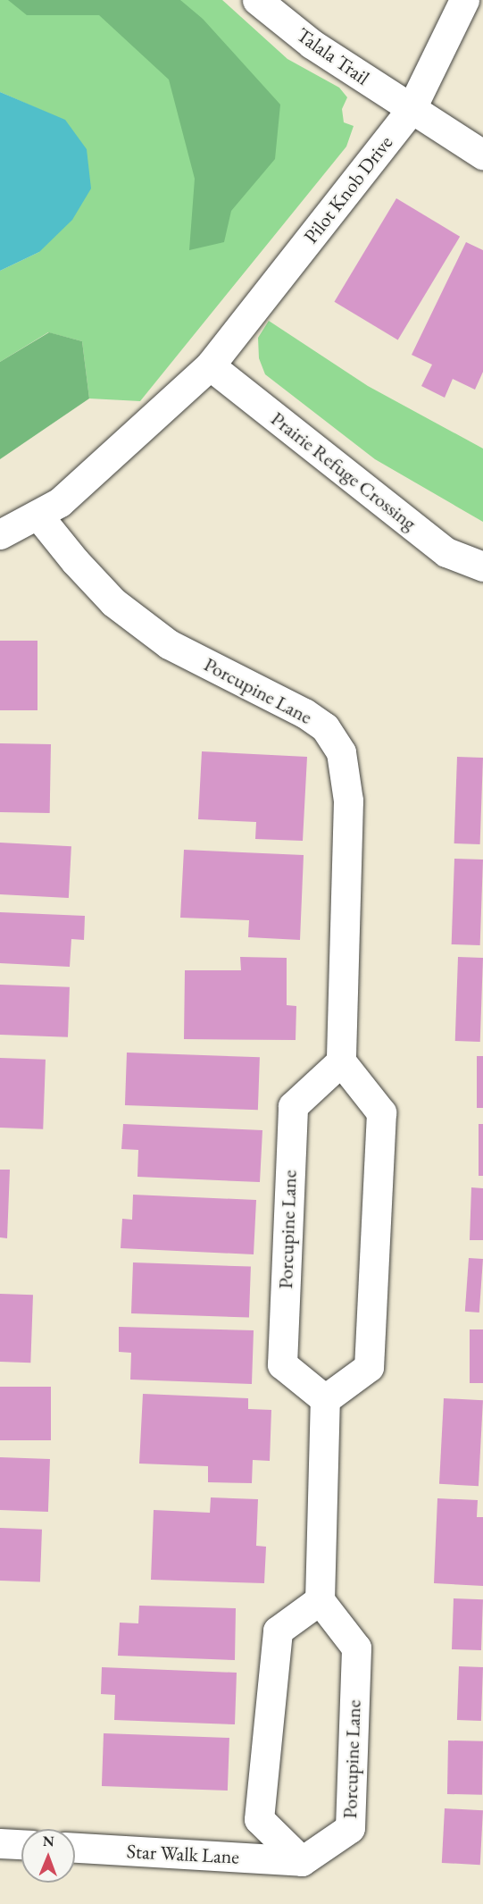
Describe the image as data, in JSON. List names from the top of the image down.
{
  "streets": {
    "street": [
      "Talala Trail",
      "Pilot Knob Drive",
      "Prairie Refuge Crossing",
      "Porcupine Lane",
      "Star Walk Lane"
    ]
  },
  "crossings": [
    ["Talala Trail", "Pilot Knob Drive"],
    ["Pilot Knob Drive", "Prairie Refuge Crossing"],
    ["Pilot Knob Drive", "Porcupine Lane"],
    ["Porcupine Lane", "Star Walk Lane"]
  ],
  "north": "top"
}
